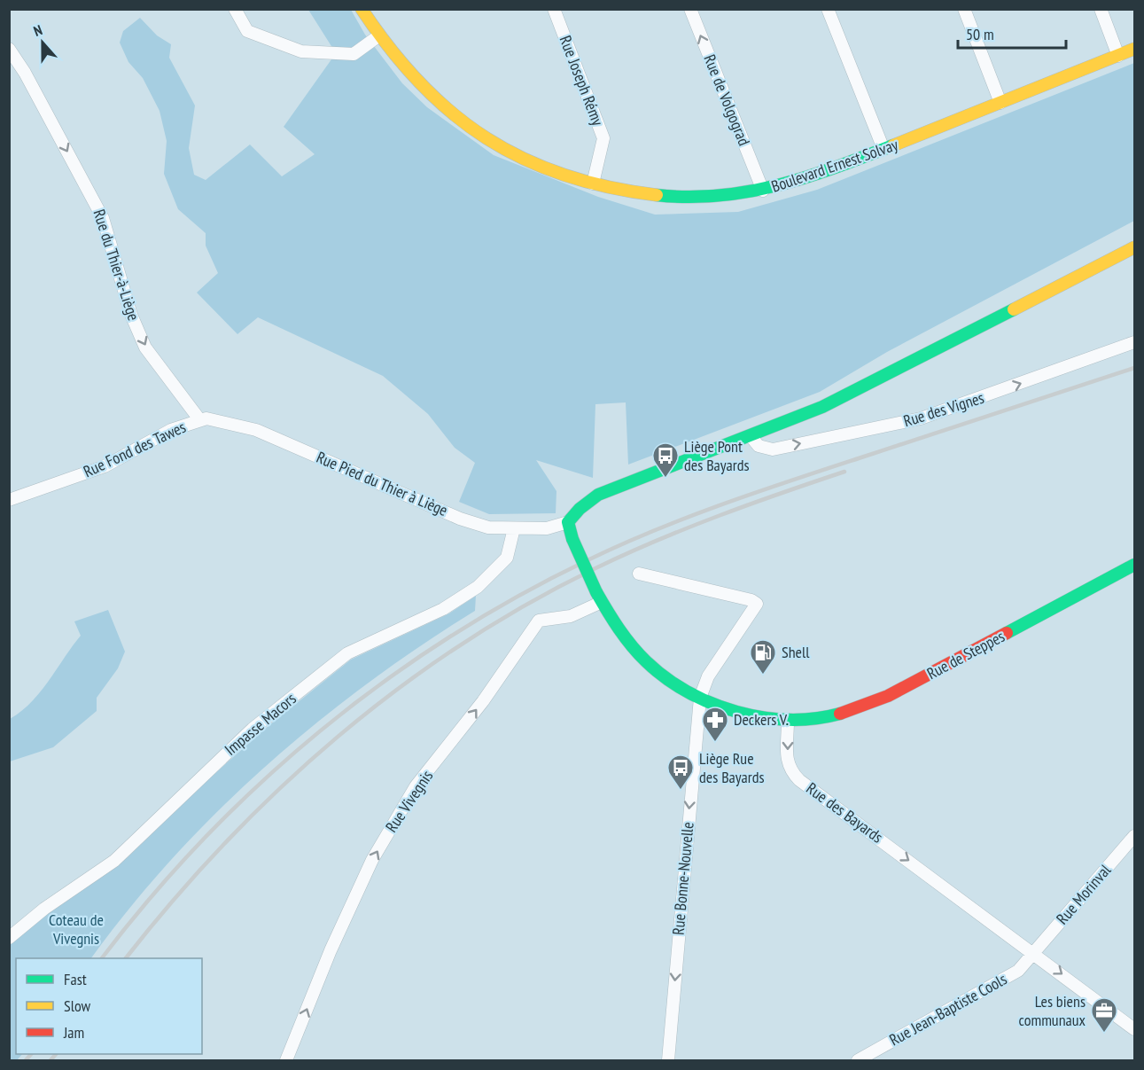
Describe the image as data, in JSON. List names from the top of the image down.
{
  "streets": {
    "street": [
      "Rue Joseph Rémy",
      "Rue de Volgograd",
      "Boulevard Ernest Solvay",
      "Rue du Thier-à-Liège",
      "Rue des Vignes",
      "Rue Fond des Tawes",
      "Rue Pied du Thier à Liège",
      "Rue de Steppes",
      "Impasse Macors",
      "Rue Vivegnis",
      "Rue des Bayards",
      "Rue Bonne-Nouvelle",
      "Rue Morinval",
      "Rue Jean-Baptiste Cools"
    ]
  },
  "crossings": [
    ["Rue Joseph Rémy", "Boulevard Ernest Solvay"],
    ["Rue de Volgograd", "Boulevard Ernest Solvay"],
    ["Rue du Thier-à-Liège", "Rue Fond des Tawes"],
    ["Rue du Thier-à-Liège", "Rue Pied du Thier à Liège"],
    ["Rue Fond des Tawes", "Rue Pied du Thier à Liège"],
    ["Rue Pied du Thier à Liège", "Impasse Macors"],
    ["Rue de Steppes", "Rue des Bayards"],
    ["Rue des Bayards", "Rue Morinval"],
    ["Rue des Bayards", "Rue Jean-Baptiste Cools"],
    ["Rue Morinval", "Rue Jean-Baptiste Cools"]
  ],
  "one_way": [
    "Rue de Volgograd",
    "Rue du Thier-à-Liège",
    "Rue Vivegnis",
    "Rue des Bayards",
    "Rue Bonne-Nouvelle"
  ],
  "parks": ["Coteau de Vivegnis"],
  "places": {
    "bus stop": ["Liège Pont des Bayards", "Liège Rue des Bayards"],
    "fuel station": ["Shell"],
    "pharmacy": ["Deckers V."],
    "office": ["Les biens communaux"]
  },
  "legend": ["Fast", "Slow", "Jam"],
  "scale_bar": "50 m",
  "north": "top"
}
